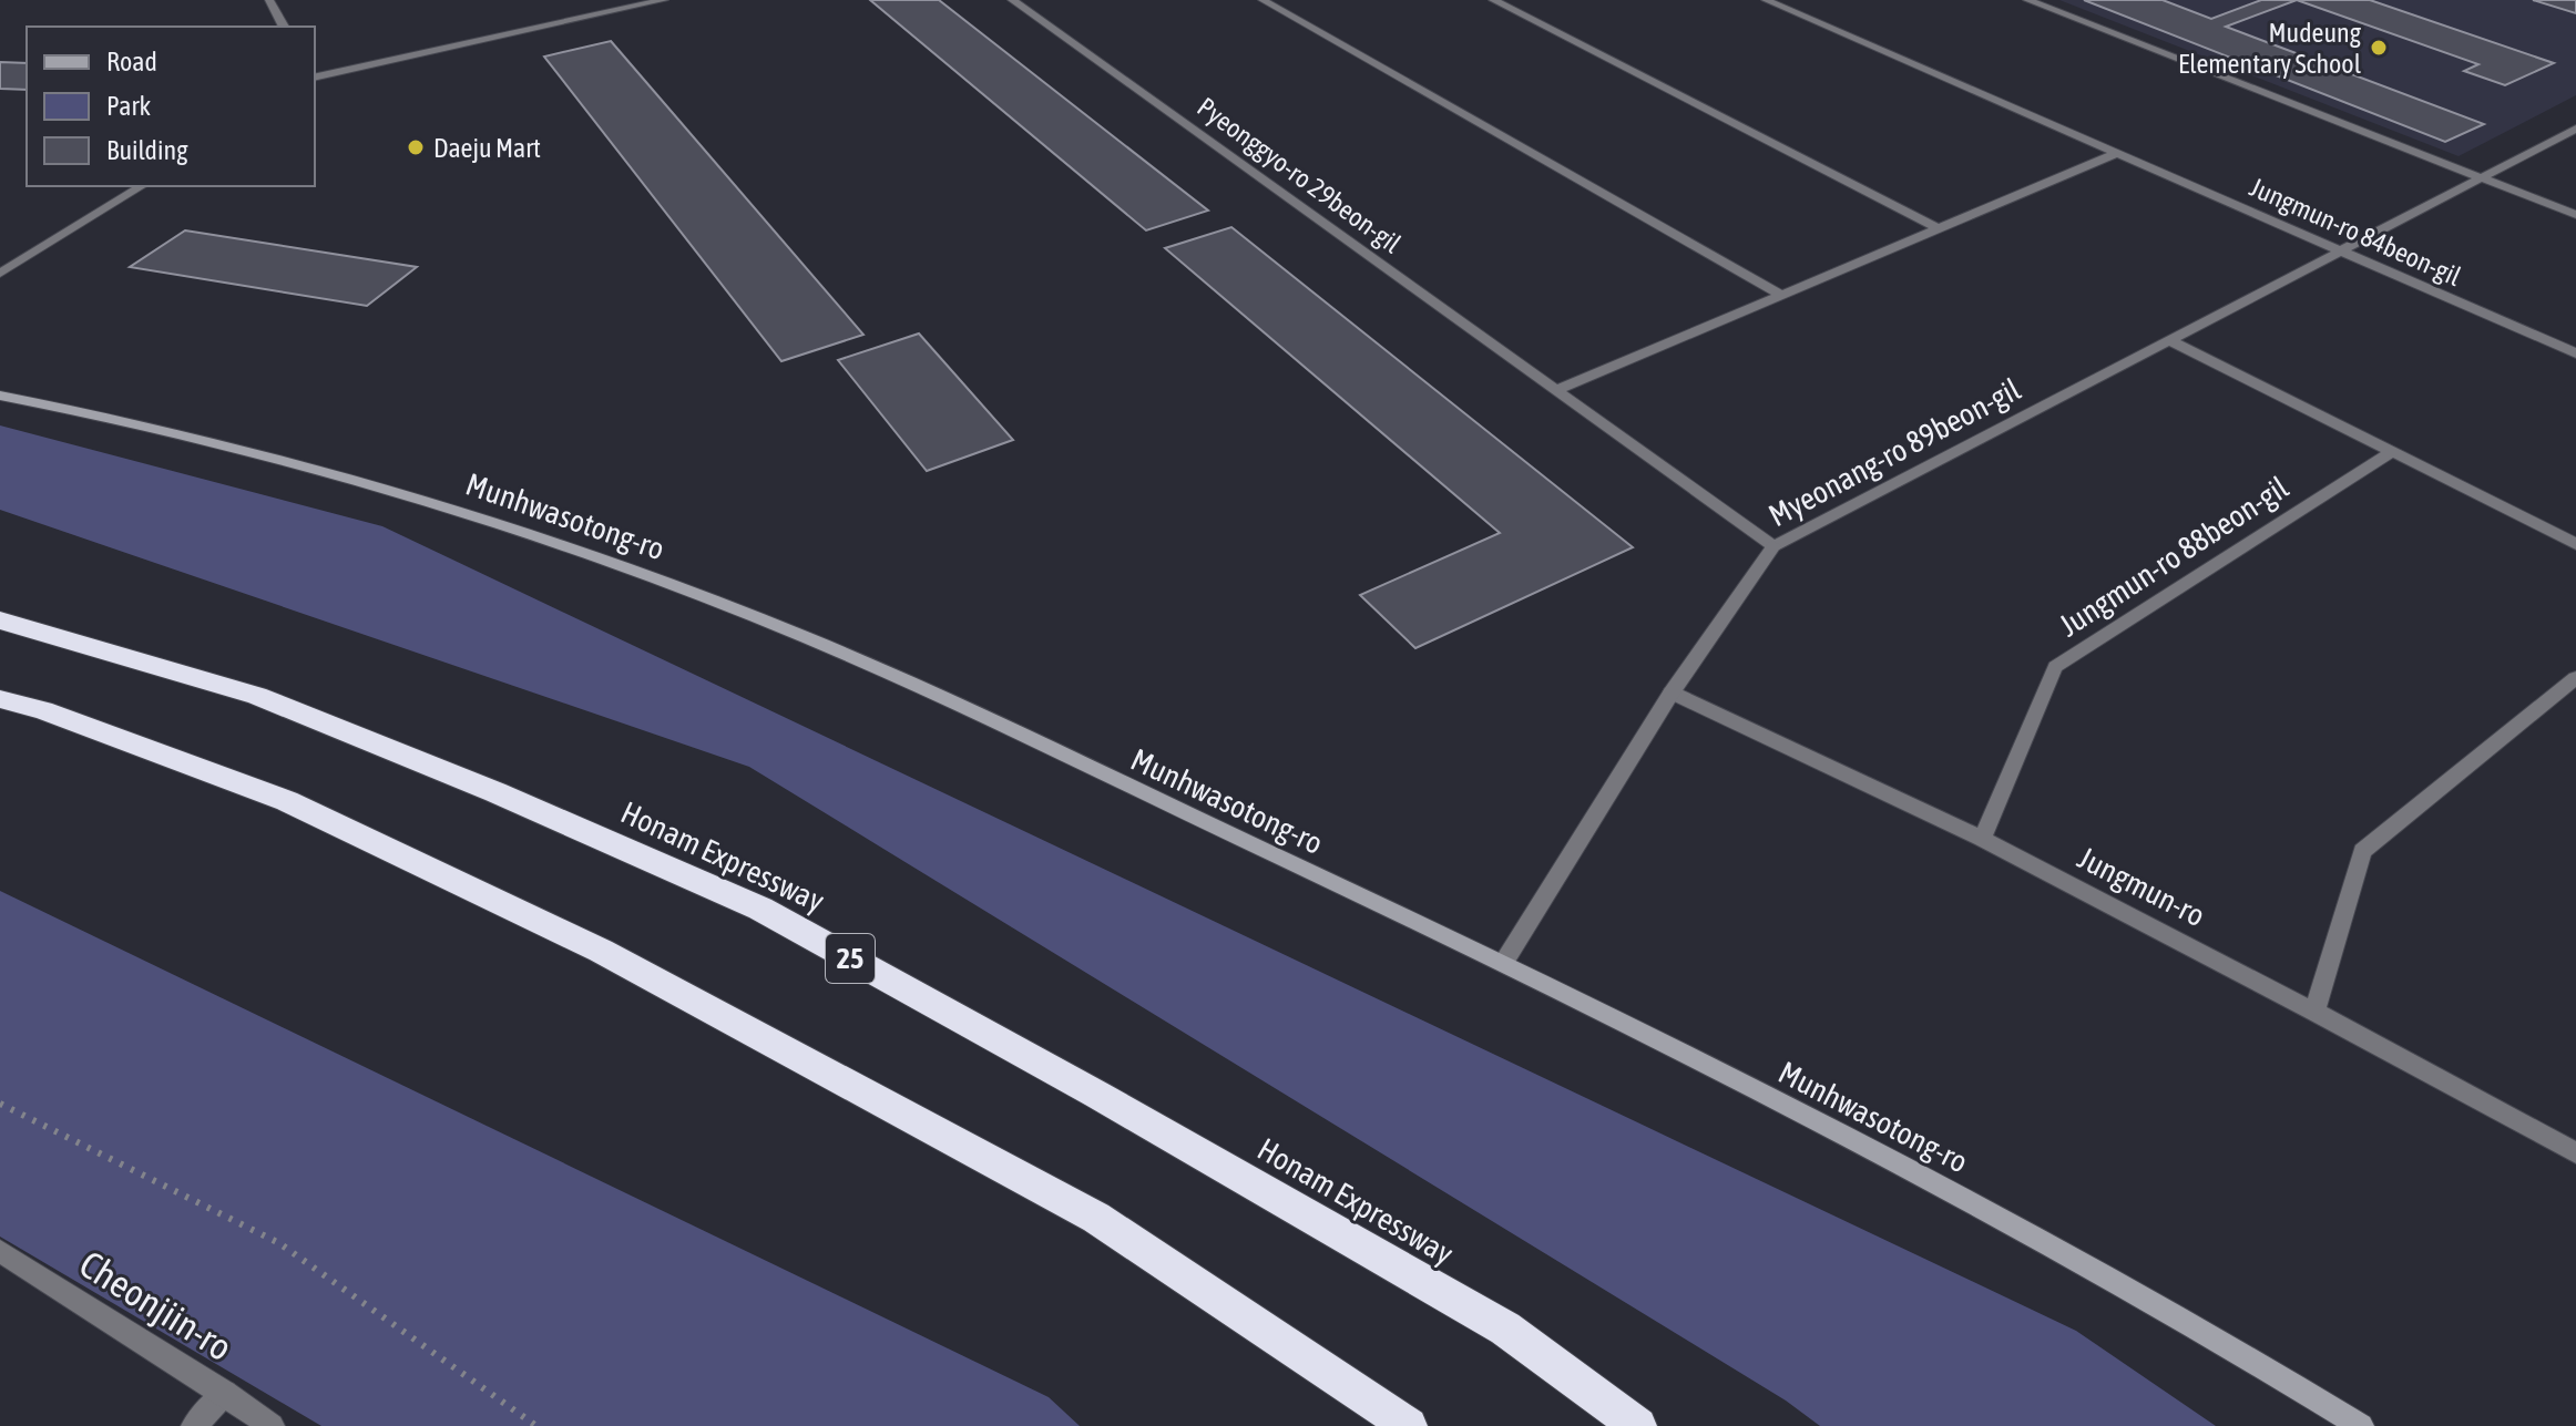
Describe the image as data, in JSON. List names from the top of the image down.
{
  "streets": {
    "highway": ["Honam Expressway", "25"],
    "street": [
      "Pyeonggyo-ro 29beon-gil",
      "Jungmun-ro 84beon-gil",
      "Myeonang-ro 89beon-gil",
      "Munhwasotong-ro",
      "Jungmun-ro 88beon-gil",
      "Jungmun-ro",
      "Cheonjiin-ro"
    ]
  },
  "crossings": [
    ["Pyeonggyo-ro 29beon-gil", "Myeonang-ro 89beon-gil"],
    ["Jungmun-ro 84beon-gil", "Myeonang-ro 89beon-gil"],
    ["Myeonang-ro 89beon-gil", "Munhwasotong-ro"],
    ["Myeonang-ro 89beon-gil", "Jungmun-ro"],
    ["Jungmun-ro 88beon-gil", "Jungmun-ro"]
  ],
  "places": ["Mudeung Elementary School", "Daeju Mart"],
  "legend": ["Road", "Park", "Building"]
}
